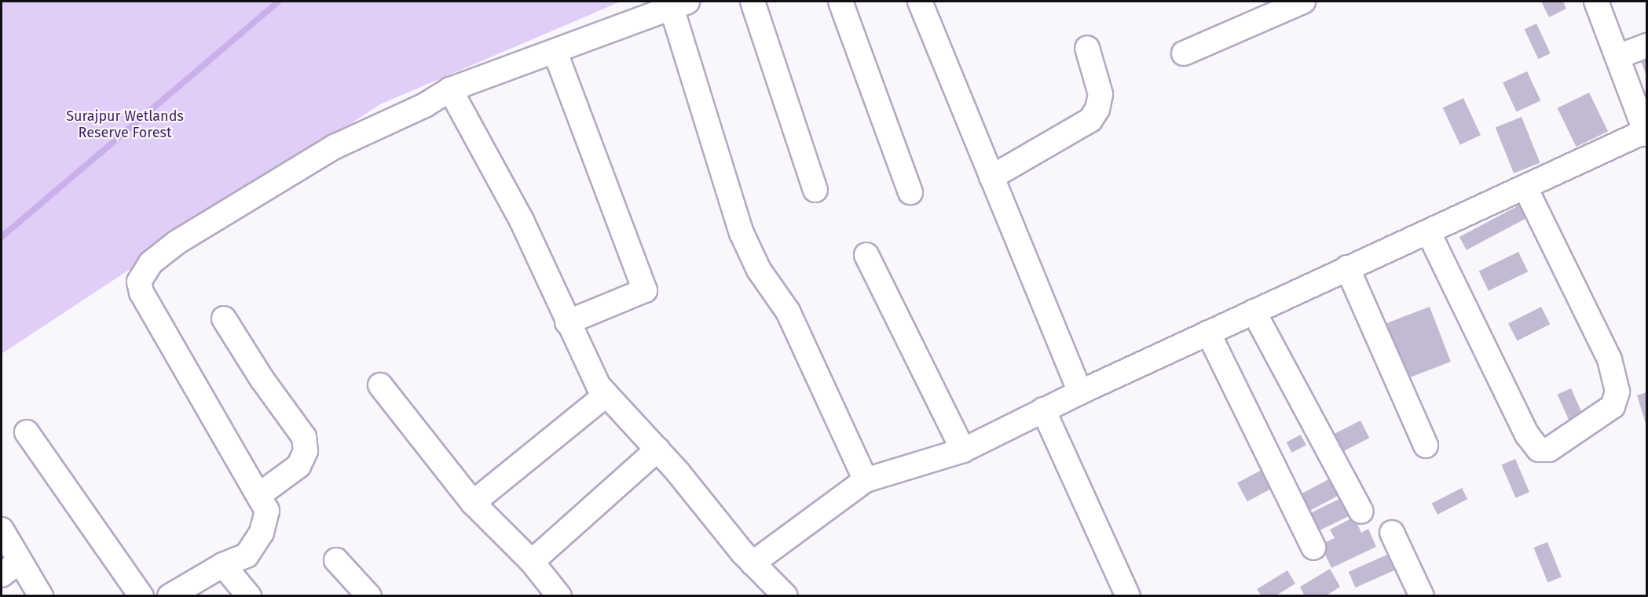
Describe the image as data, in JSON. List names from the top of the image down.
{
  "parks": ["Surajpur Wetlands Reserve Forest"]
}
